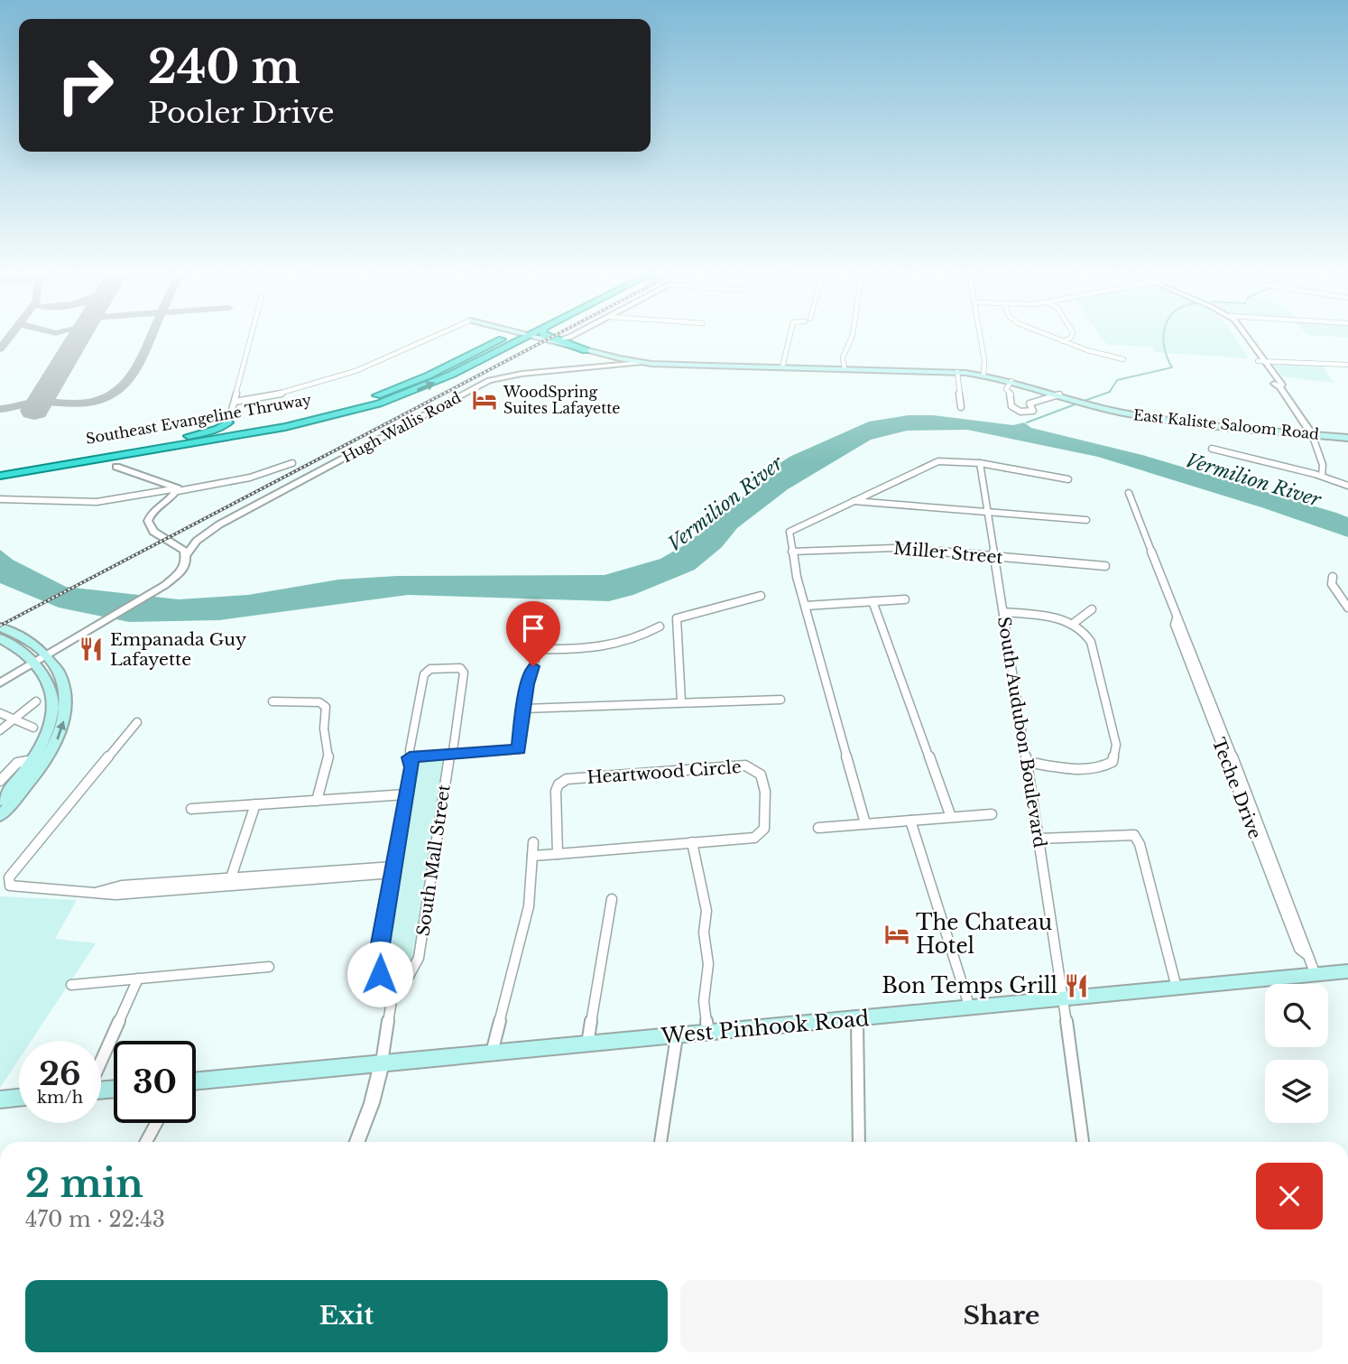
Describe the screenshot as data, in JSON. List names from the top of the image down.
{
  "streets": {
    "highway": ["Southeast Evangeline Thruway"],
    "main road": ["East Kaliste Saloom Road", "West Pinhook Road"],
    "street": [
      "Hugh Wallis Road",
      "Miller Street",
      "South Audubon Boulevard",
      "Heartwood Circle",
      "Teche Drive",
      "South Mall Street"
    ]
  },
  "crossings": [
    ["East Kaliste Saloom Road", "Hugh Wallis Road"],
    ["Miller Street", "South Audubon Boulevard"],
    ["South Audubon Boulevard", "West Pinhook Road"],
    ["Teche Drive", "West Pinhook Road"]
  ],
  "water": ["Vermilion River"],
  "places": {
    "hotel": ["WoodSpring Suites Lafayette", "The Chateau Hotel"],
    "restaurant": ["Empanada Guy Lafayette", "Bon Temps Grill"]
  },
  "page": {
    "turn": ["240 m", "Pooler Drive"],
    "speed": "26 km/h",
    "limit": "30",
    "heading": ["2 min", "470 m · 22:43"],
    "buttons": ["Exit", "Share"]
  }
}
